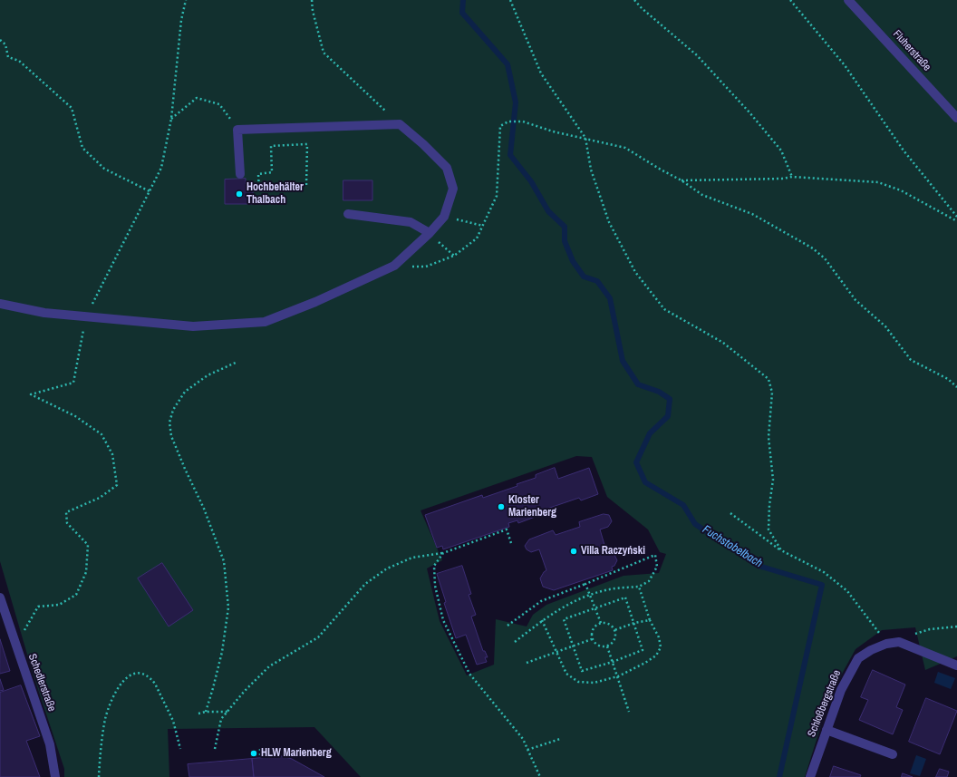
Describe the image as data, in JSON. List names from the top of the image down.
{
  "streets": {
    "street": ["Fluherstraße", "Schedlerstraße", "Schloßbergstraße"]
  },
  "water": ["Fuchstobelbach"],
  "places": [
    "Hochbehälter Thalbach",
    "Kloster Marienberg",
    "Villa Raczyński",
    "HLW Marienberg"
  ]
}
